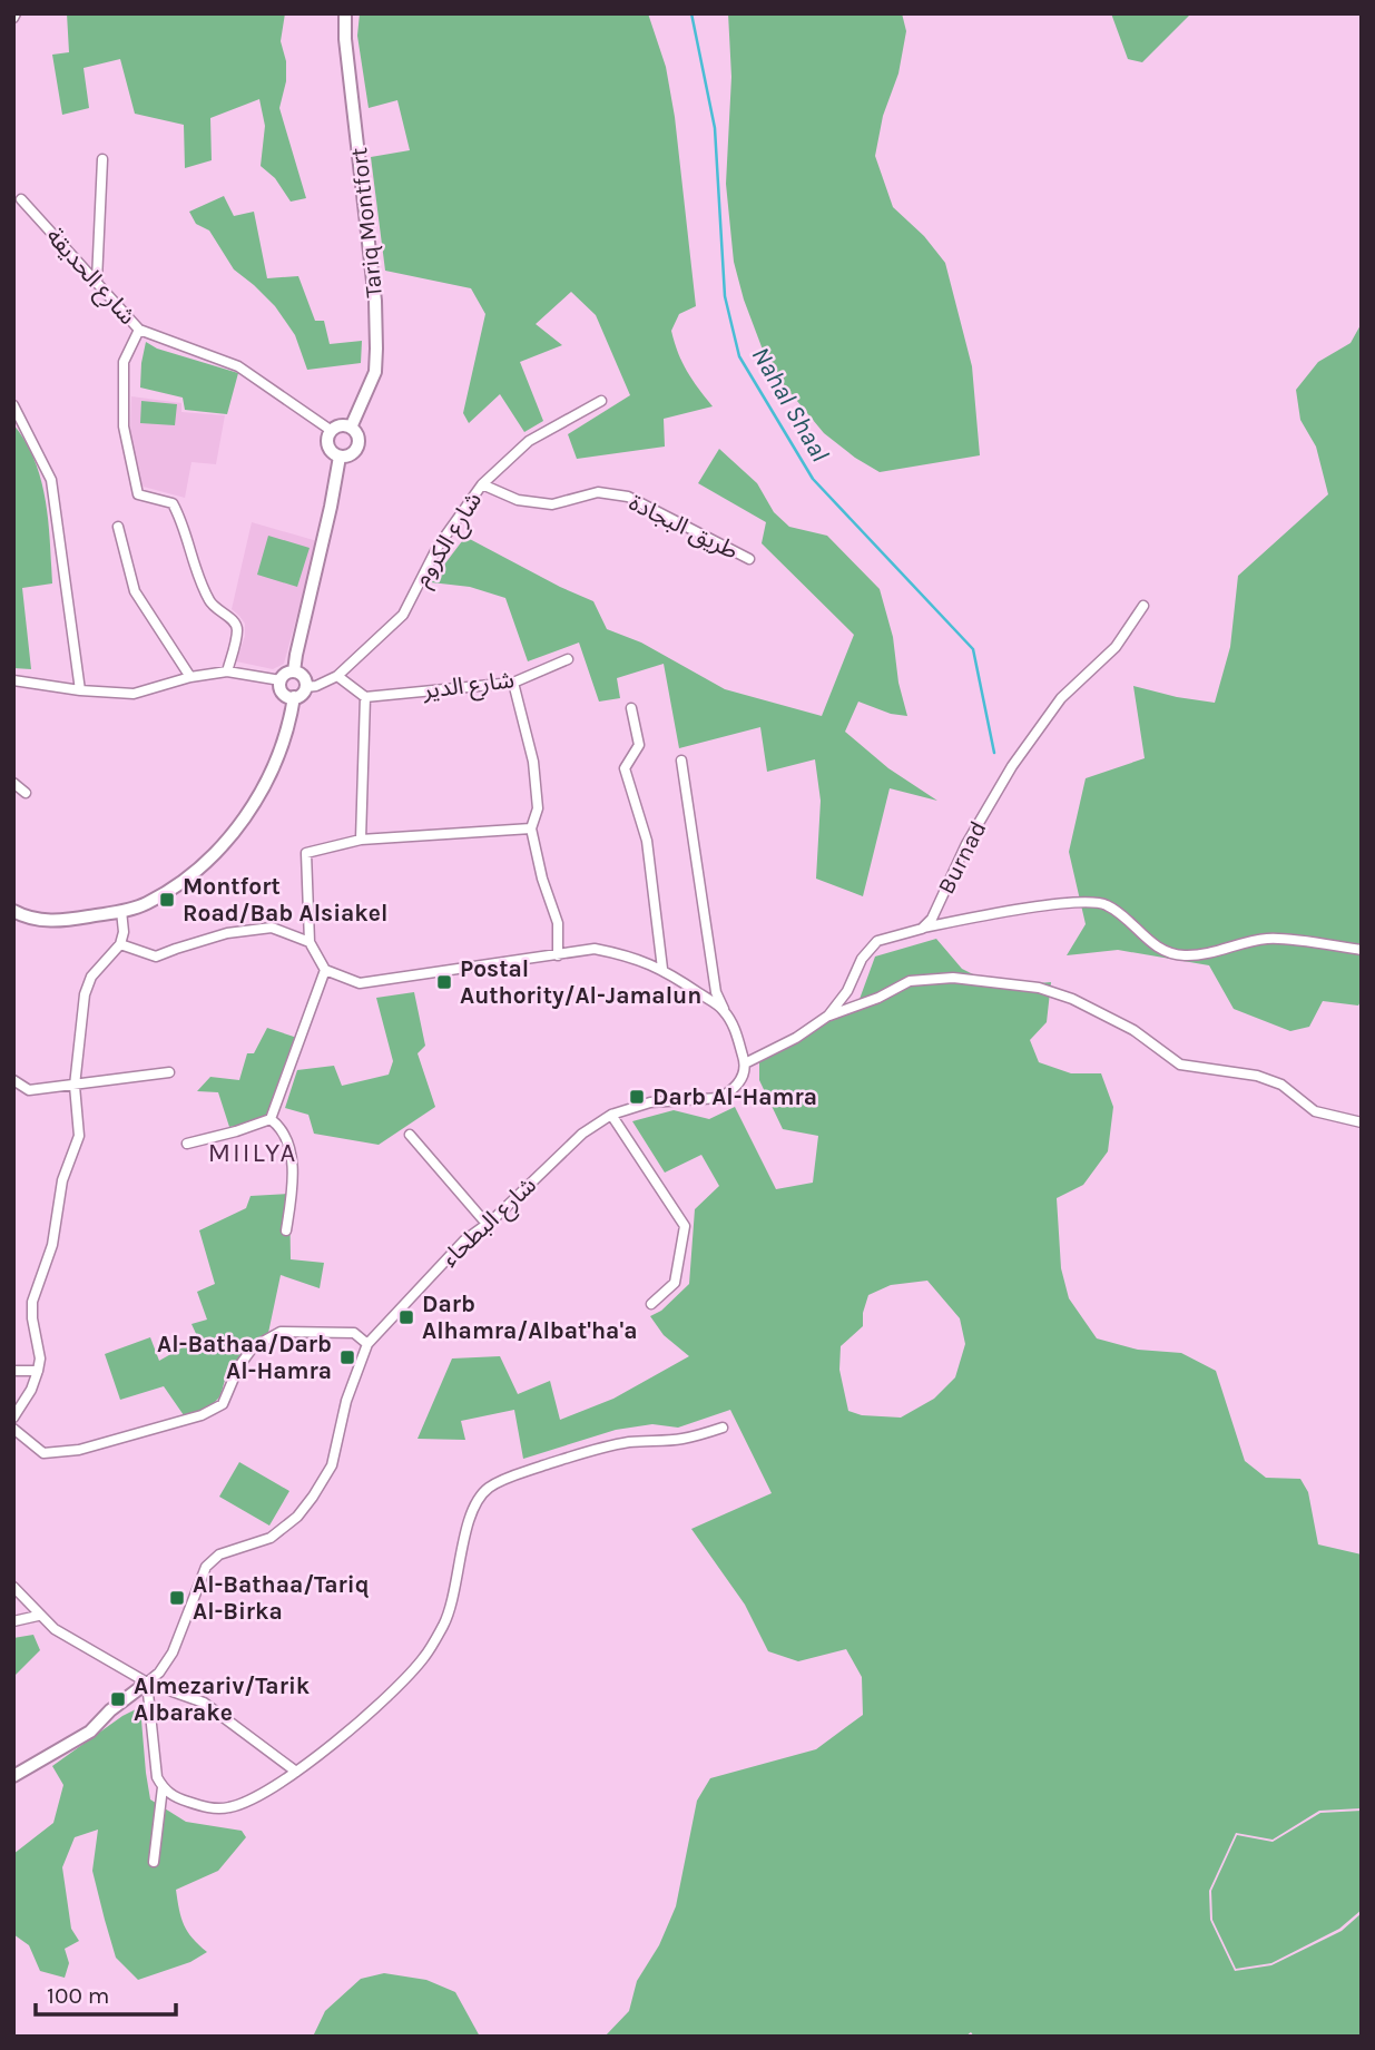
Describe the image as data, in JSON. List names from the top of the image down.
{
  "streets": {
    "main road": ["Tariq Montfort"],
    "street": [
      "شارع الحديقة",
      "طريق البجادة",
      "شارع الكروم",
      "شارع الدير",
      "Burnad",
      "شارع البطحاء"
    ]
  },
  "crossings": [
    ["Tariq Montfort", "شارع الحديقة"],
    ["طريق البجادة", "شارع الكروم"]
  ],
  "districts": ["MIILYA"],
  "water": ["Nahal Shaal"],
  "places": {
    "transit": [
      "Montfort Road/Bab Alsiakel",
      "Postal Authority/Al-Jamalun",
      "Darb Al-Hamra",
      "Darb Alhamra/Albat'ha'a",
      "Al-Bathaa/Darb Al-Hamra",
      "Al-Bathaa/Tariq Al-Birka",
      "Almezariv/Tarik Albarake"
    ]
  },
  "scale_bar": "100 m"
}
